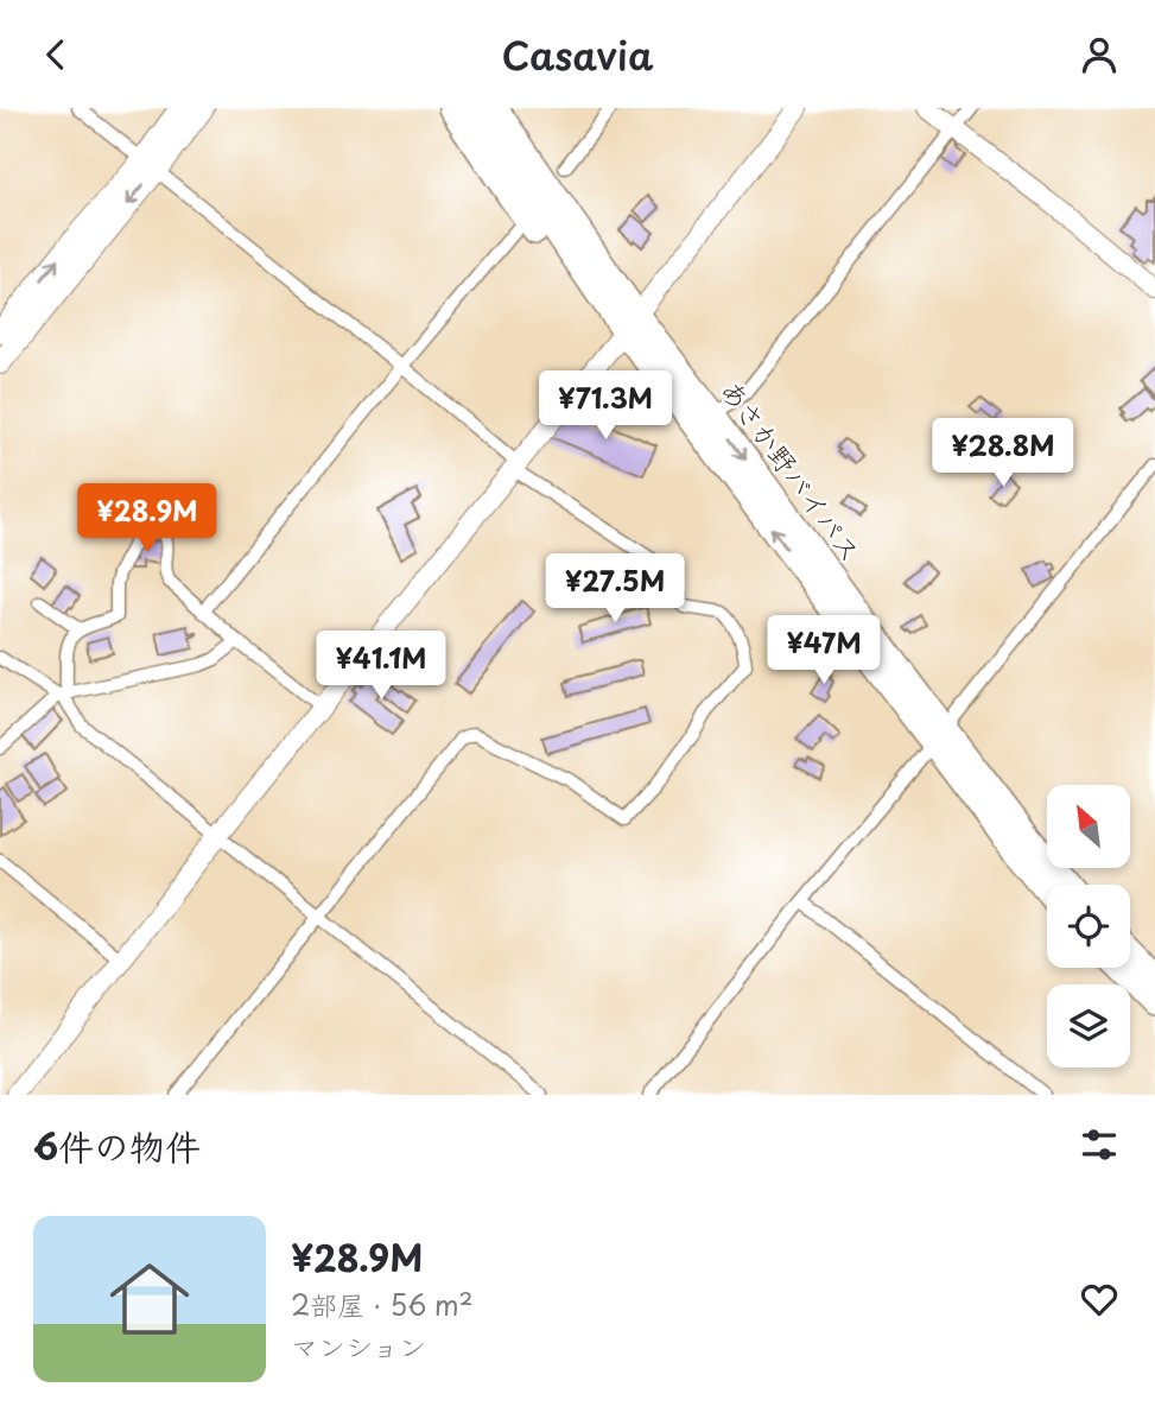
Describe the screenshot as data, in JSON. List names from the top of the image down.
{
  "streets": {
    "highway": ["あさか野バイパス"]
  },
  "north": "top left",
  "page": {
    "header": "Casavia",
    "price": [
      "¥71.3M",
      "¥28.8M",
      "¥28.9M",
      "¥27.5M",
      "¥47M",
      "¥41.1M"
    ],
    "heading": "6件の物件",
    "list": [
      {
        "name": "¥28.9M",
        "note": "2部屋 · 56 m² · マンション"
      }
    ]
  }
}
